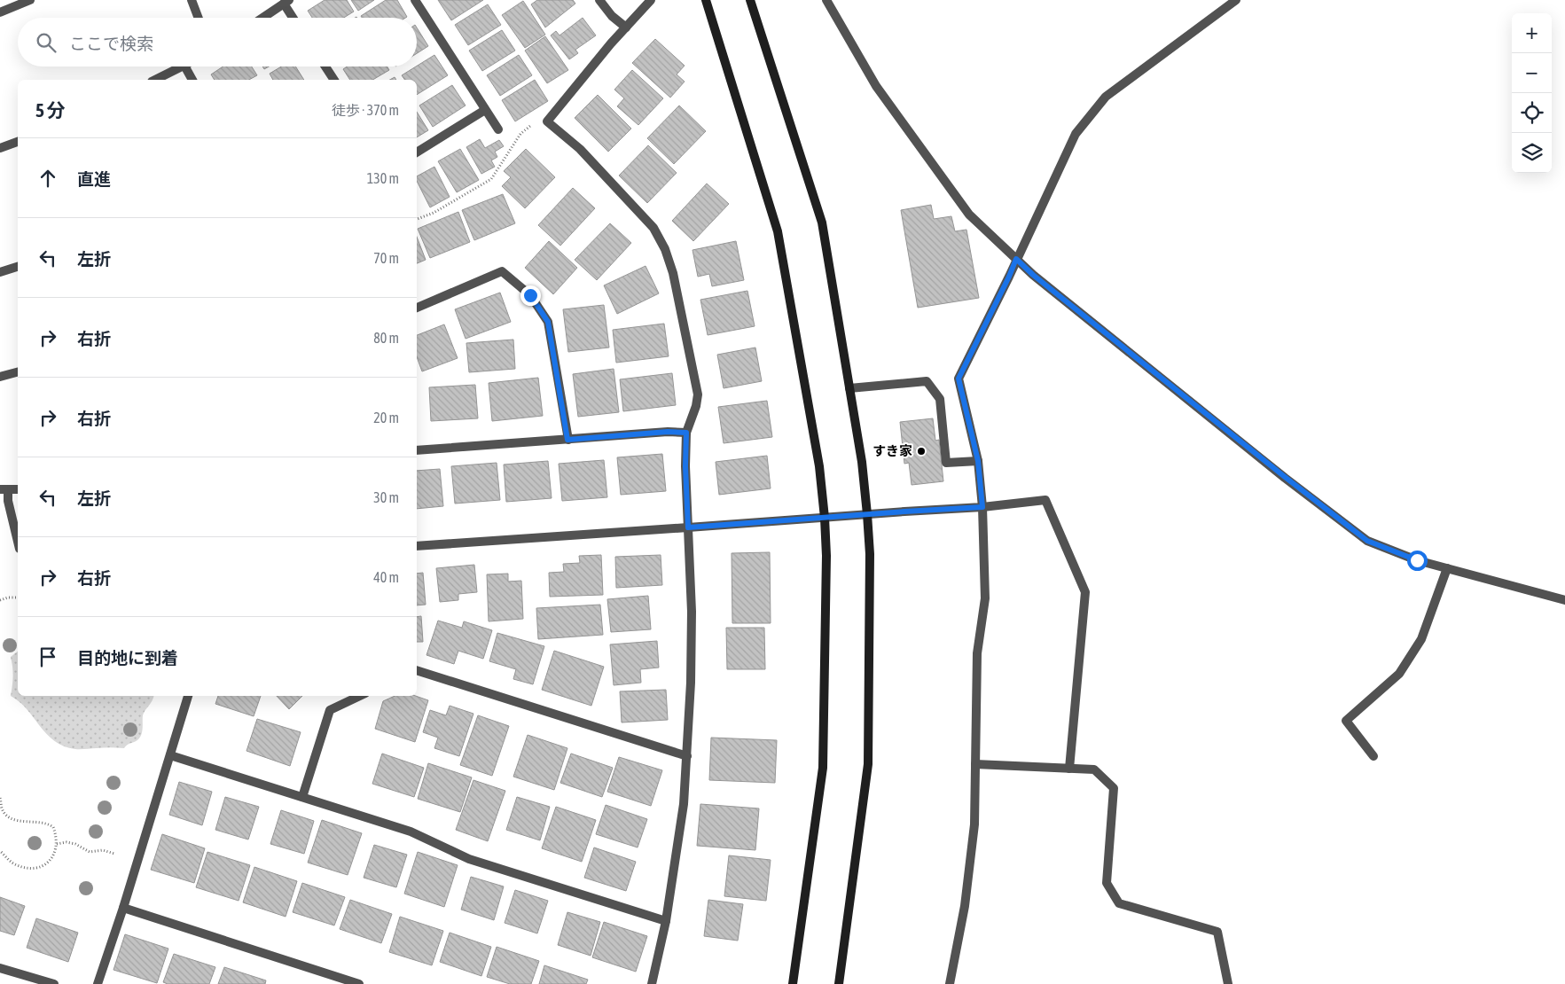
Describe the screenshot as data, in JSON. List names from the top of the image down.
{
  "places": ["すき家"],
  "page": {
    "map_buttons": ["+", "−"],
    "search": "ここで検索",
    "heading": ["5 分", "徒歩 · 370 m"],
    "list": [
      ["直進", "130 m"],
      ["左折", "70 m"],
      ["右折", "80 m"],
      ["右折", "20 m"],
      ["左折", "30 m"],
      ["右折", "40 m"],
      "目的地に到着"
    ]
  }
}
